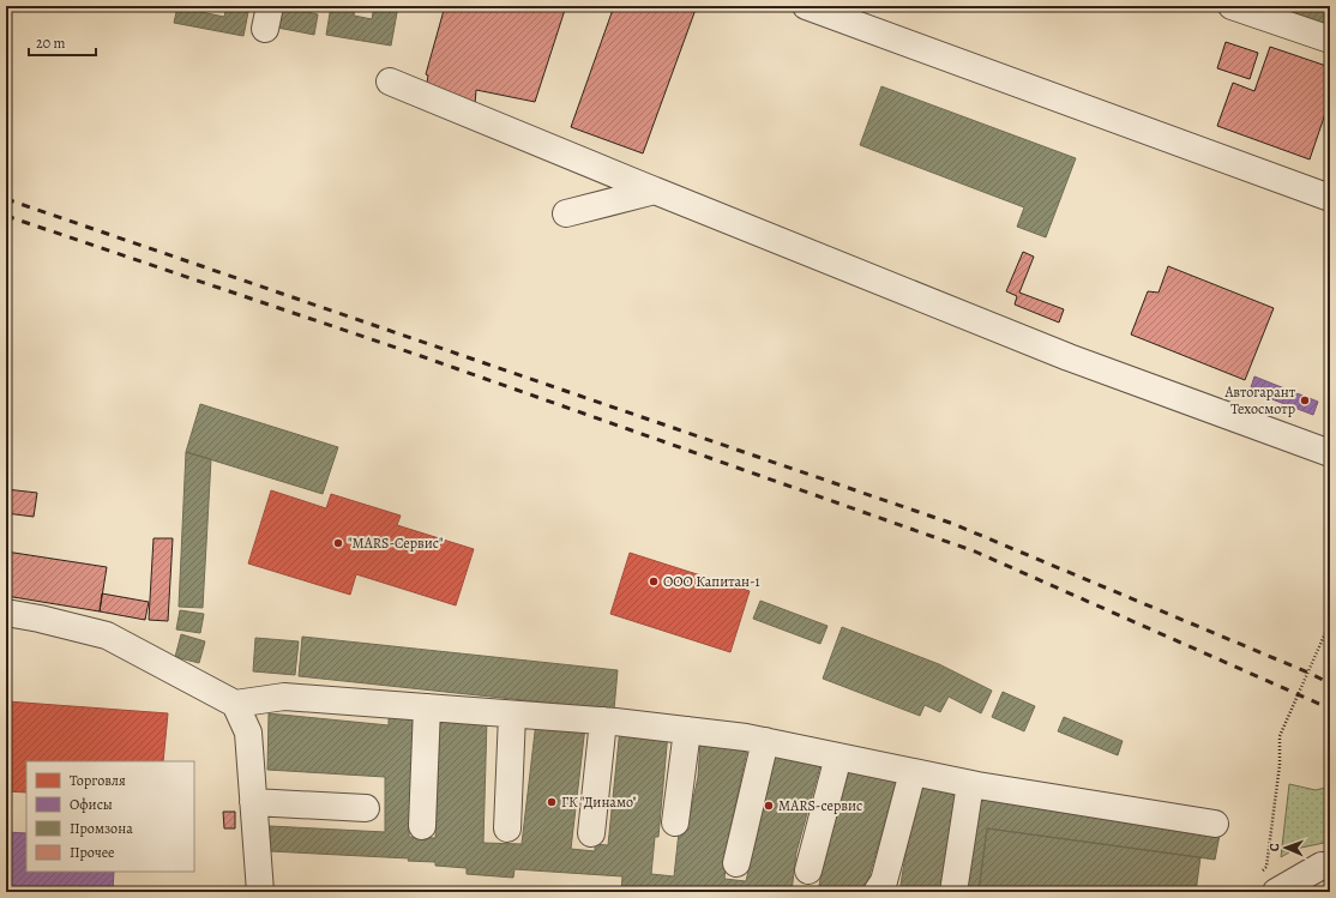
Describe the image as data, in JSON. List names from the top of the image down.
{
  "places": [
    "Автогарант Техосмотр",
    "\"MARS-Сервис\"",
    "ООО Капитан-1",
    "ГК \"Динамо\"",
    "MARS-сервис"
  ],
  "legend": [
    "Торговля",
    "Офисы",
    "Промзона",
    "Прочее"
  ],
  "scale_bar": "20 m",
  "north": "left"
}
